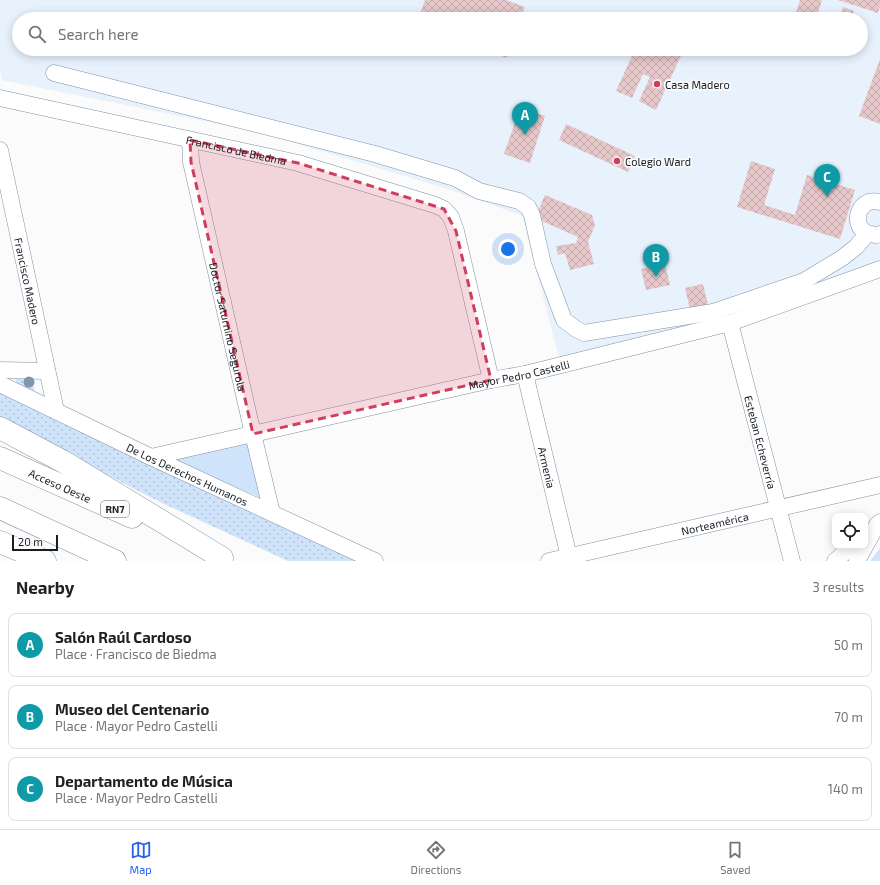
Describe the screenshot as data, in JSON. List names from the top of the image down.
{
  "streets": {
    "highway": ["Acceso Oeste", "RN7"],
    "street": [
      "Francisco de Biedma",
      "Francisco Madero",
      "Doctor Saturnino Segurola",
      "Mayor Pedro Castelli",
      "Esteban Echeverría",
      "Armenia",
      "De Los Derechos Humanos",
      "Norteamérica"
    ]
  },
  "crossings": [
    ["Francisco de Biedma", "Doctor Saturnino Segurola"],
    ["Francisco de Biedma", "Mayor Pedro Castelli"],
    ["Francisco Madero", "De Los Derechos Humanos"],
    ["Doctor Saturnino Segurola", "Mayor Pedro Castelli"],
    ["Doctor Saturnino Segurola", "De Los Derechos Humanos"],
    ["Mayor Pedro Castelli", "Esteban Echeverría"],
    ["Mayor Pedro Castelli", "Armenia"],
    ["Mayor Pedro Castelli", "De Los Derechos Humanos"],
    ["Esteban Echeverría", "Norteamérica"],
    ["Armenia", "Norteamérica"]
  ],
  "places": ["Casa Madero", "Colegio Ward"],
  "scale_bar": "20 m",
  "page": {
    "search": "Search here",
    "pins": ["A", "C", "B"],
    "scale": "20 m",
    "heading": ["Nearby", "3 results"],
    "list": [
      {
        "mark": "A",
        "name": "Salón Raúl Cardoso",
        "note": "Place · Francisco de Biedma",
        "value": "50 m"
      },
      {
        "mark": "B",
        "name": "Museo del Centenario",
        "note": "Place · Mayor Pedro Castelli",
        "value": "70 m"
      },
      {
        "mark": "C",
        "name": "Departamento de Música",
        "note": "Place · Mayor Pedro Castelli",
        "value": "140 m"
      }
    ],
    "nav": ["Map", "Directions", "Saved"]
  }
}
